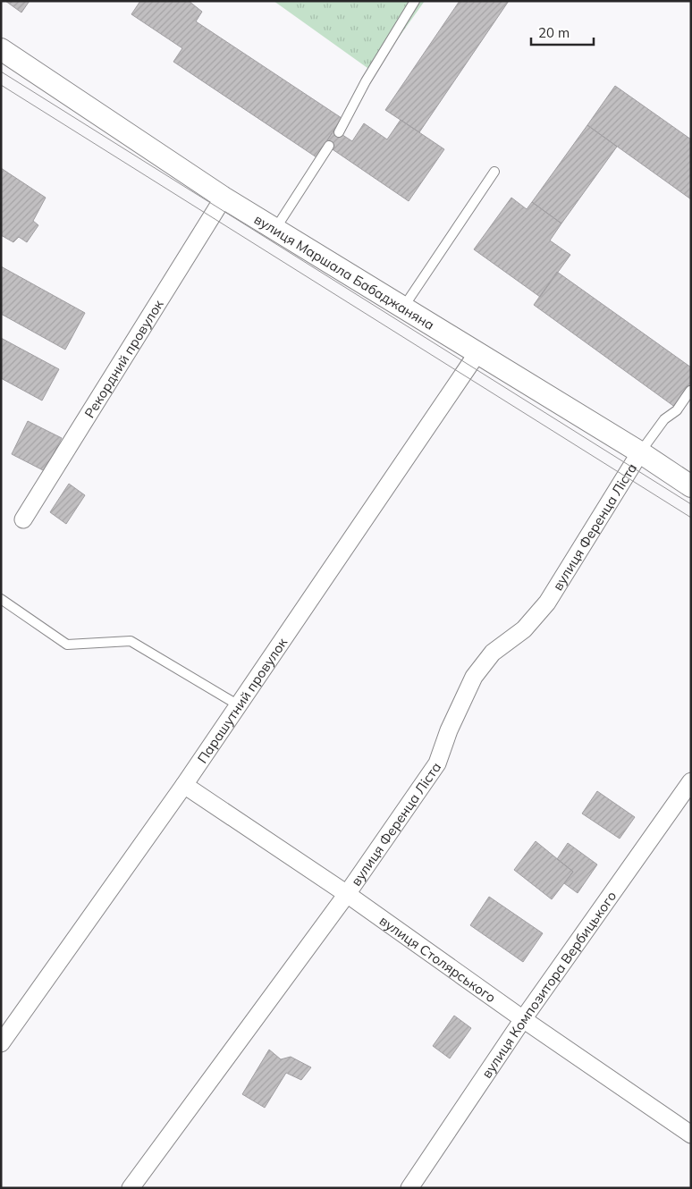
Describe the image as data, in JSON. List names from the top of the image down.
{
  "streets": {
    "street": [
      "вулиця Маршала Бабаджаняна",
      "Рекордний провулок",
      "вулиця Ференца Ліста",
      "Парашутний провулок",
      "вулиця Столярського",
      "вулиця Композитора Вербицького"
    ]
  },
  "crossings": [
    ["вулиця Маршала Бабаджаняна", "Рекордний провулок"],
    ["вулиця Маршала Бабаджаняна", "вулиця Ференца Ліста"],
    ["вулиця Маршала Бабаджаняна", "Парашутний провулок"],
    ["вулиця Ференца Ліста", "вулиця Столярського"],
    ["Парашутний провулок", "вулиця Столярського"],
    ["вулиця Столярського", "вулиця Композитора Вербицького"]
  ],
  "scale_bar": "20 m"
}
